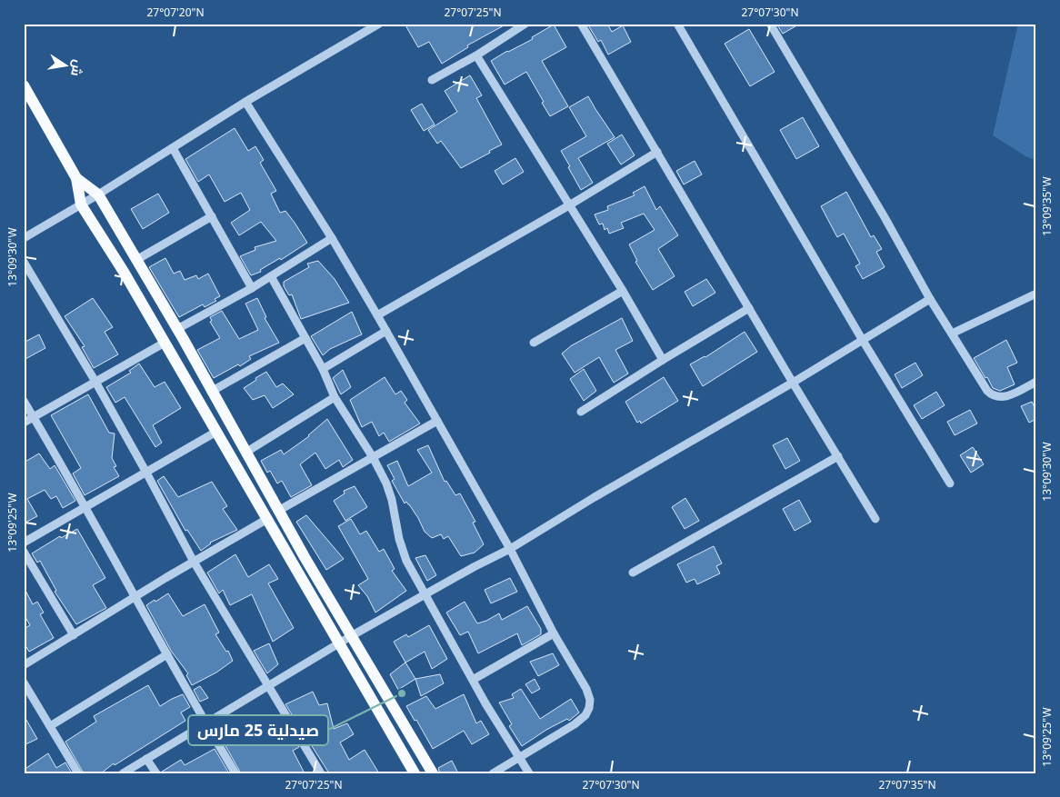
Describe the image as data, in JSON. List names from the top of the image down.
{
  "places": ["صيدلية 25 مارس"],
  "north": "right",
  "coordinates": [
    "27°07'20\"N",
    "27°07'25\"N",
    "27°07'30\"N",
    "13°09'35\"W",
    "13°09'30\"W",
    "13°09'25\"W",
    "27°07'35\"N"
  ]
}
